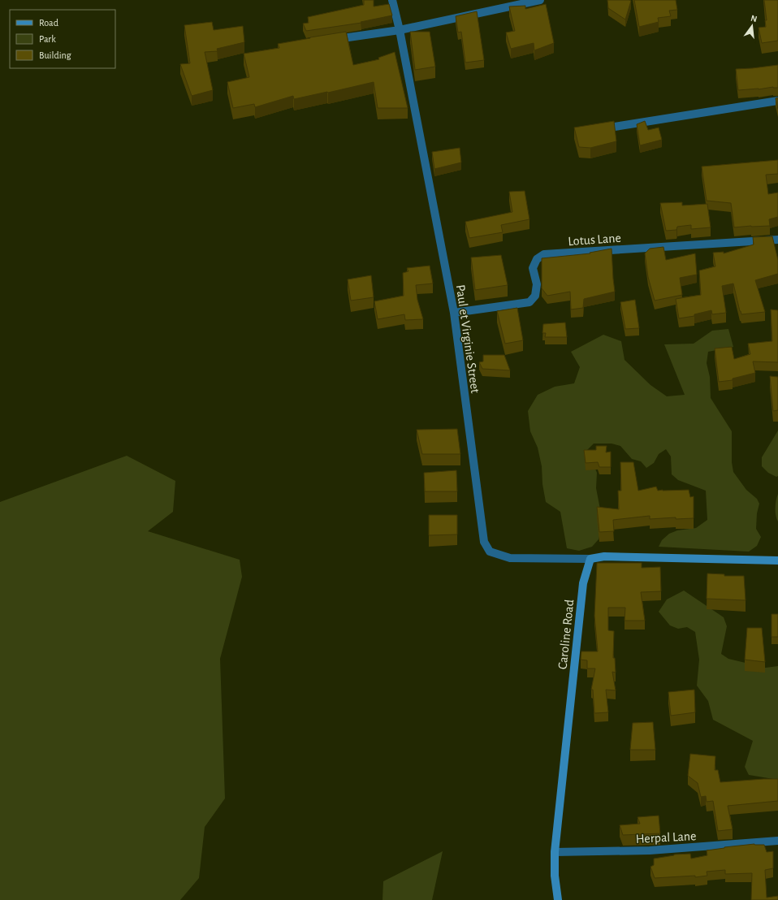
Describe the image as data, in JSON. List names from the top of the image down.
{
  "streets": {
    "main road": ["Caroline Road"],
    "street": ["Lotus Lane", "Paul et Virginie Street", "Herpal Lane"]
  },
  "crossings": [
    ["Lotus Lane", "Paul et Virginie Street"],
    ["Paul et Virginie Street", "Caroline Road"],
    ["Caroline Road", "Herpal Lane"]
  ],
  "legend": ["Road", "Park", "Building"],
  "north": "top"
}
